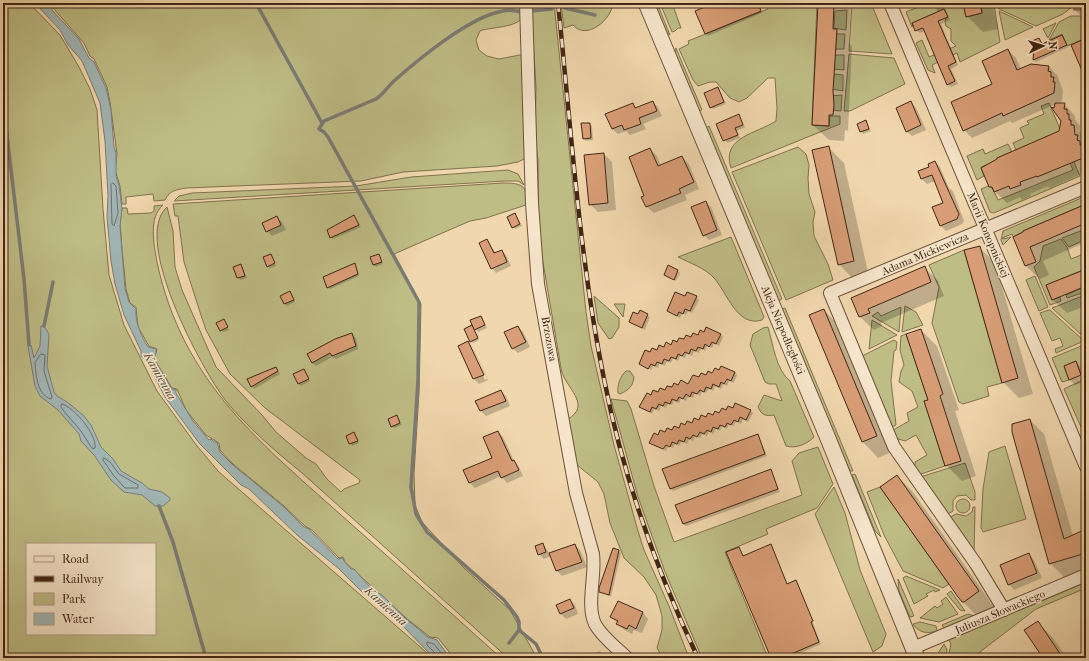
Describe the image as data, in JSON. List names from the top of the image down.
{
  "streets": {
    "street": [
      "Marii Konopnickiej",
      "Adama Mickiewicza",
      "Aleja Niepodległości",
      "Brzozowa",
      "Juliusza Słowackiego"
    ]
  },
  "crossings": [
    ["Marii Konopnickiej", "Adama Mickiewicza"],
    ["Adama Mickiewicza", "Juliusza Słowackiego"],
    ["Aleja Niepodległości", "Juliusza Słowackiego"]
  ],
  "water": ["Kamienna"],
  "legend": [
    "Road",
    "Railway",
    "Park",
    "Water"
  ],
  "north": "right"
}
